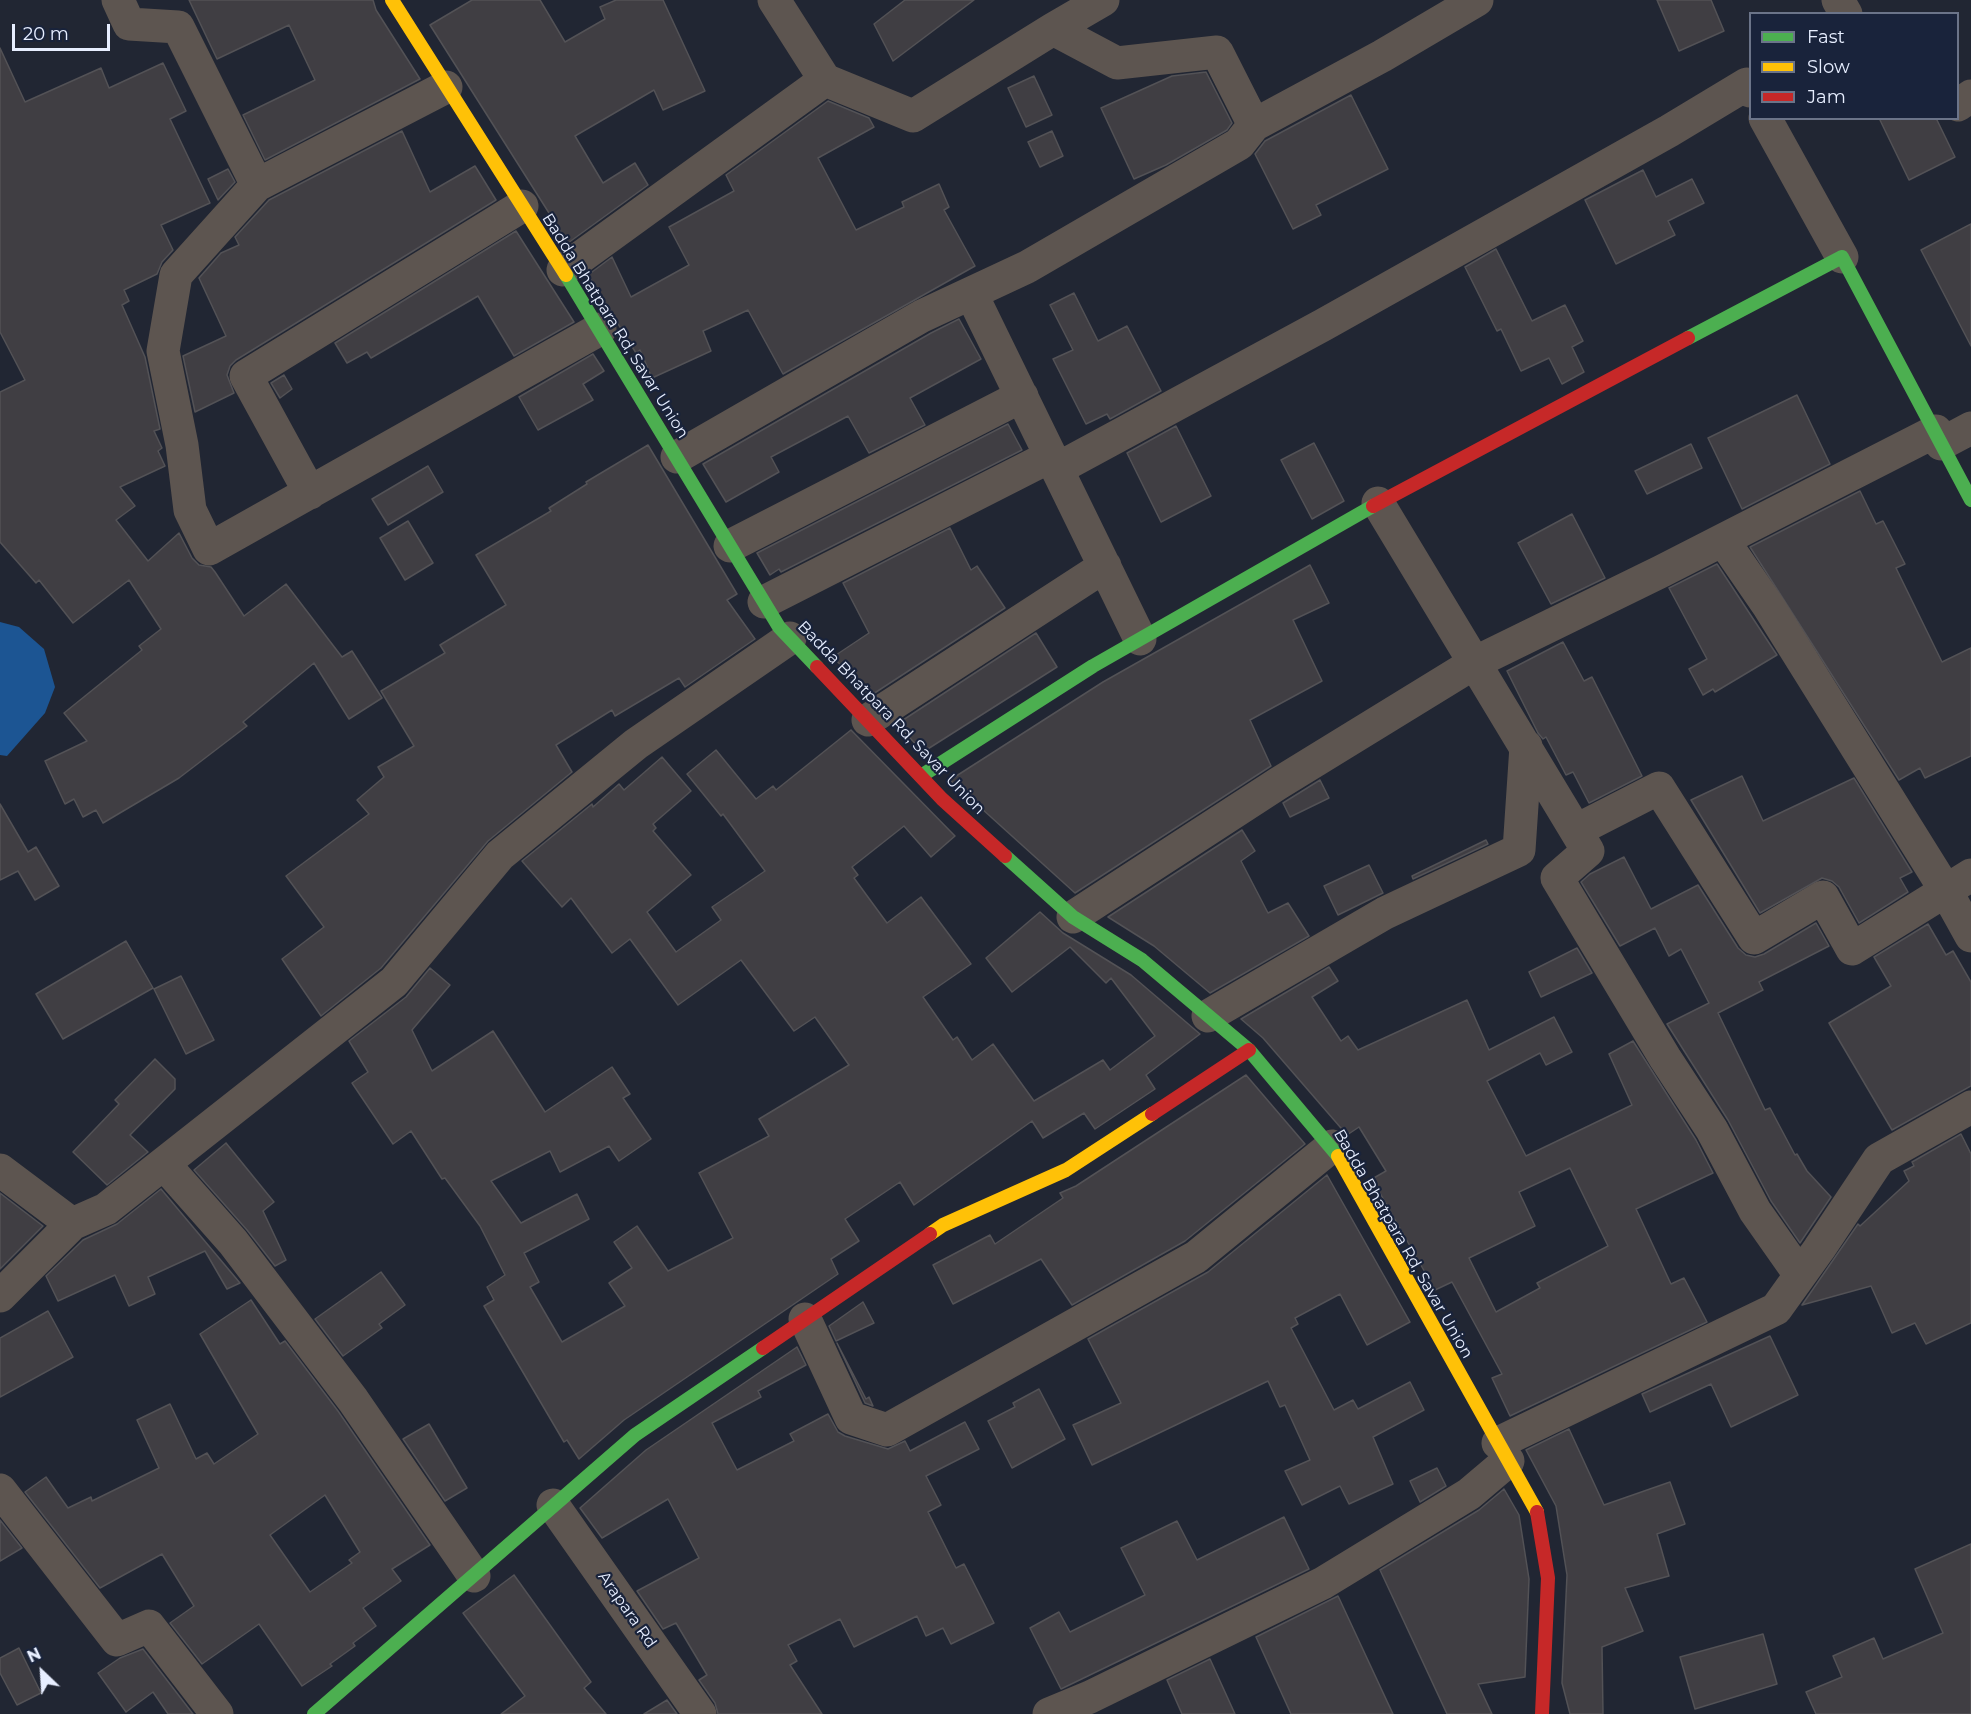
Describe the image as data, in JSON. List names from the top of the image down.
{
  "streets": {
    "street": ["Badda Bhatpara Rd, Savar Union", "Arapara Rd"]
  },
  "legend": ["Fast", "Slow", "Jam"],
  "scale_bar": "20 m",
  "north": "top left"
}
